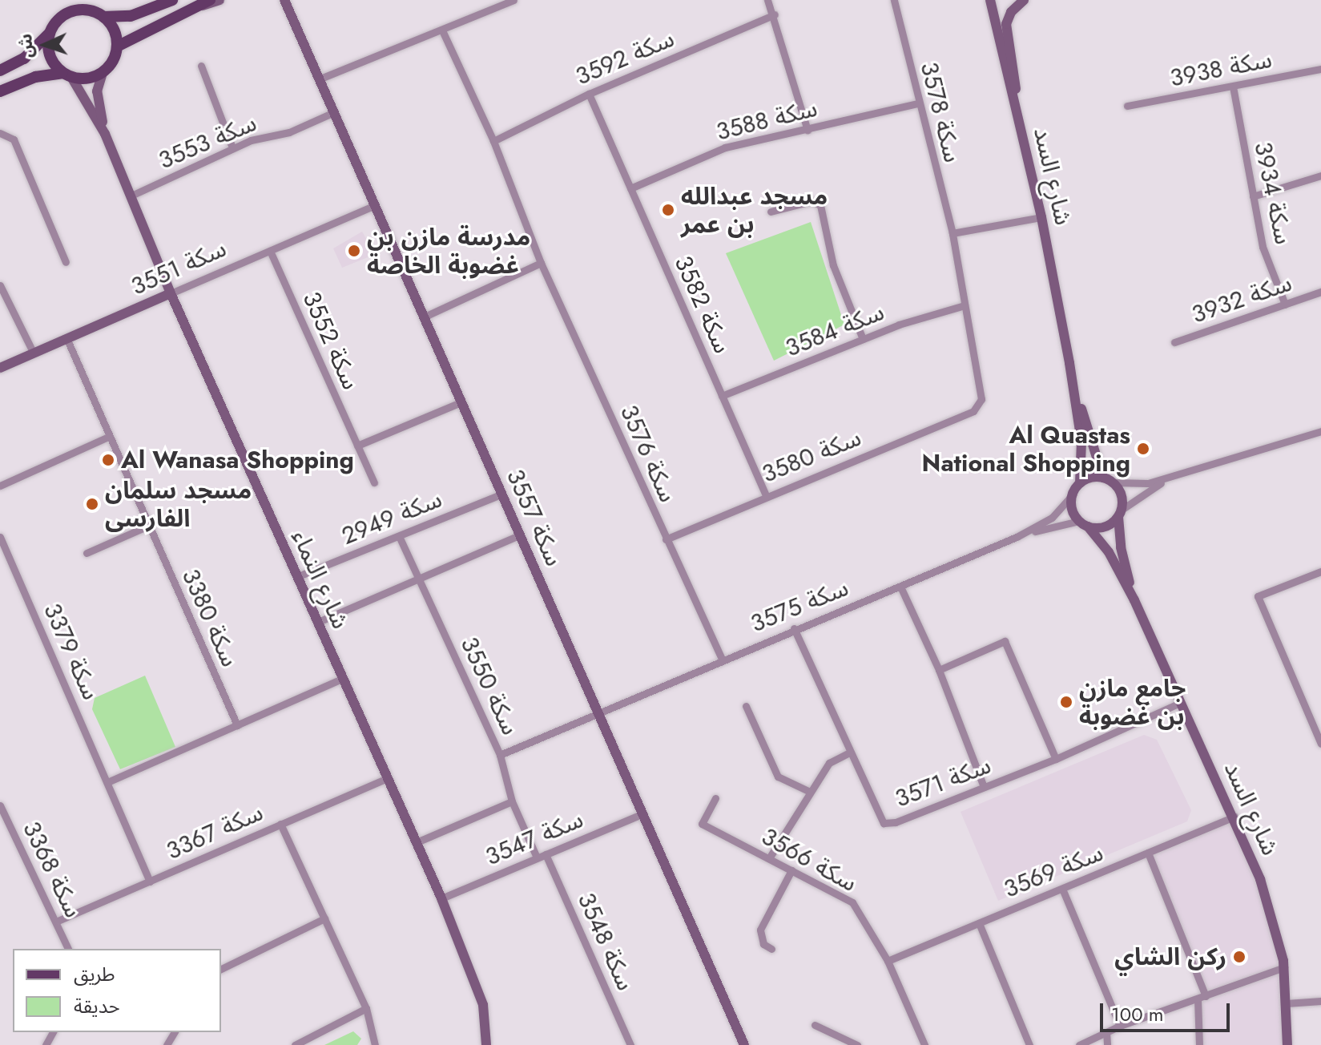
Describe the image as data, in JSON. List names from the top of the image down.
{
  "streets": {
    "street": [
      "سكة 3592",
      "سكة 3938",
      "سكة 3578",
      "سكة 3588",
      "سكة 3553",
      "شارع السد",
      "سكة 3934",
      "سكة 3551",
      "سكة 3932",
      "سكة 3582",
      "سكة 3584",
      "سكة 3552",
      "سكة 3576",
      "سكة 3580",
      "سكة 2949",
      "سكة 3557",
      "شارع النماء",
      "سكة 3575",
      "سكة 3380",
      "سكة 3379",
      "سكة 3550",
      "سكة 3571",
      "سكة 3367",
      "سكة 3547",
      "سكة 3566",
      "سكة 3368",
      "سكة 3569",
      "سكة 3548"
    ]
  },
  "crossings": [
    ["سكة 3592", "سكة 3582"],
    ["سكة 3592", "سكة 3576"],
    ["سكة 3938", "سكة 3934"],
    ["سكة 3578", "سكة 3588"],
    ["سكة 3578", "سكة 3584"],
    ["سكة 3578", "سكة 3580"],
    ["سكة 3588", "سكة 3582"],
    ["سكة 3553", "سكة 3557"],
    ["سكة 3553", "شارع النماء"],
    ["شارع السد", "سكة 3575"],
    ["شارع السد", "سكة 3571"],
    ["شارع السد", "سكة 3569"],
    ["سكة 3934", "سكة 3932"],
    ["سكة 3551", "سكة 3552"],
    ["سكة 3551", "سكة 3557"],
    ["سكة 3551", "شارع النماء"],
    ["سكة 3551", "سكة 3380"],
    ["سكة 3582", "سكة 3584"],
    ["سكة 3582", "سكة 3580"],
    ["سكة 3576", "سكة 3580"],
    ["سكة 3576", "سكة 3575"],
    ["سكة 2949", "سكة 3557"],
    ["سكة 2949", "شارع النماء"],
    ["سكة 2949", "سكة 3550"],
    ["سكة 3557", "سكة 3575"],
    ["سكة 3557", "سكة 3550"],
    ["سكة 3557", "سكة 3547"],
    ["شارع النماء", "سكة 3367"],
    ["شارع النماء", "سكة 3547"],
    ["سكة 3575", "سكة 3550"],
    ["سكة 3575", "سكة 3571"],
    ["سكة 3379", "سكة 3367"],
    ["سكة 3367", "سكة 3368"],
    ["سكة 3547", "سكة 3548"],
    ["سكة 3566", "سكة 3569"]
  ],
  "places": [
    "مسجد عبدالله بن عمر",
    "مدرسة مازن بن غضوبة الخاصة",
    "Al Quastas National Shopping",
    "Al Wanasa Shopping",
    "مسجد سلمان الفارسى",
    "جامع مازن بن غضوبة",
    "ركن الشاي"
  ],
  "legend": ["طريق", "حديقة"],
  "scale_bar": "100 m",
  "north": "left"
}
